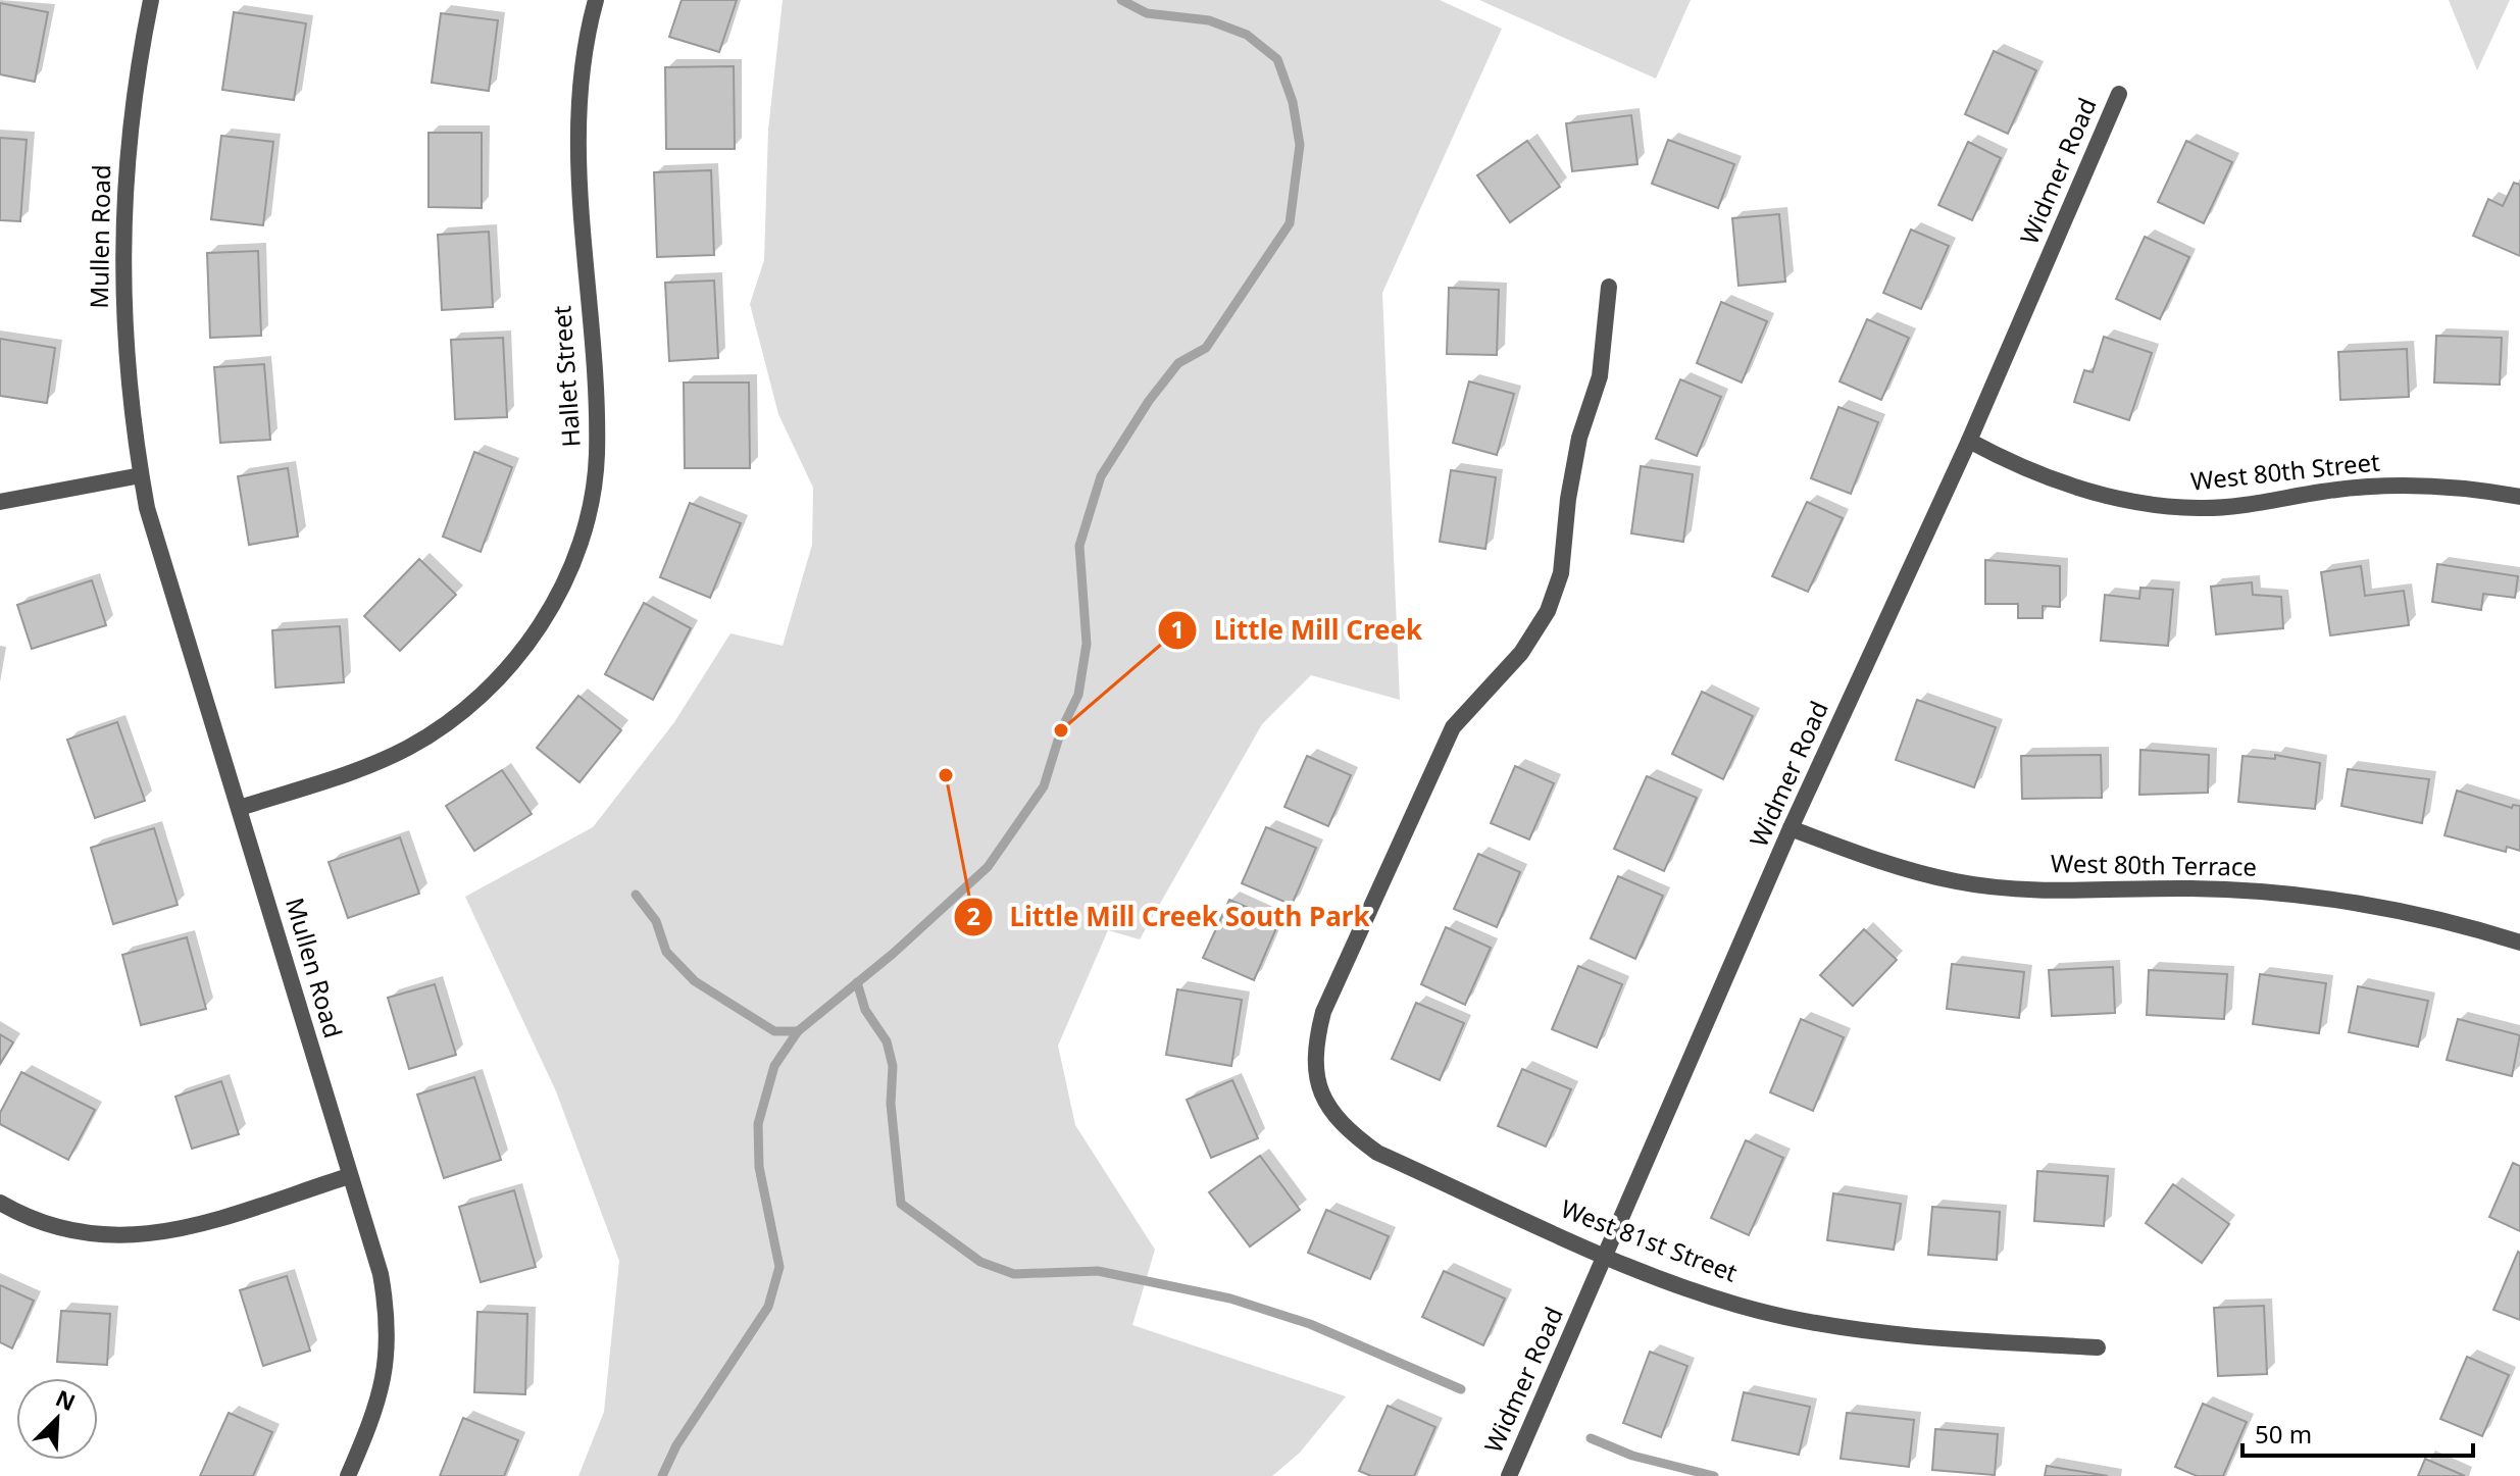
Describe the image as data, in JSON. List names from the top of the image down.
{
  "streets": {
    "street": [
      "Widmer Road",
      "Mullen Road",
      "Hallet Street",
      "West 80th Street",
      "West 80th Terrace",
      "West 81st Street"
    ]
  },
  "crossings": [
    ["Widmer Road", "West 80th Street"],
    ["Widmer Road", "West 80th Terrace"],
    ["Widmer Road", "West 81st Street"],
    ["Mullen Road", "Hallet Street"]
  ],
  "places": ["Little Mill Creek", "Little Mill Creek South Park"],
  "scale_bar": "50 m",
  "north": "top right"
}
